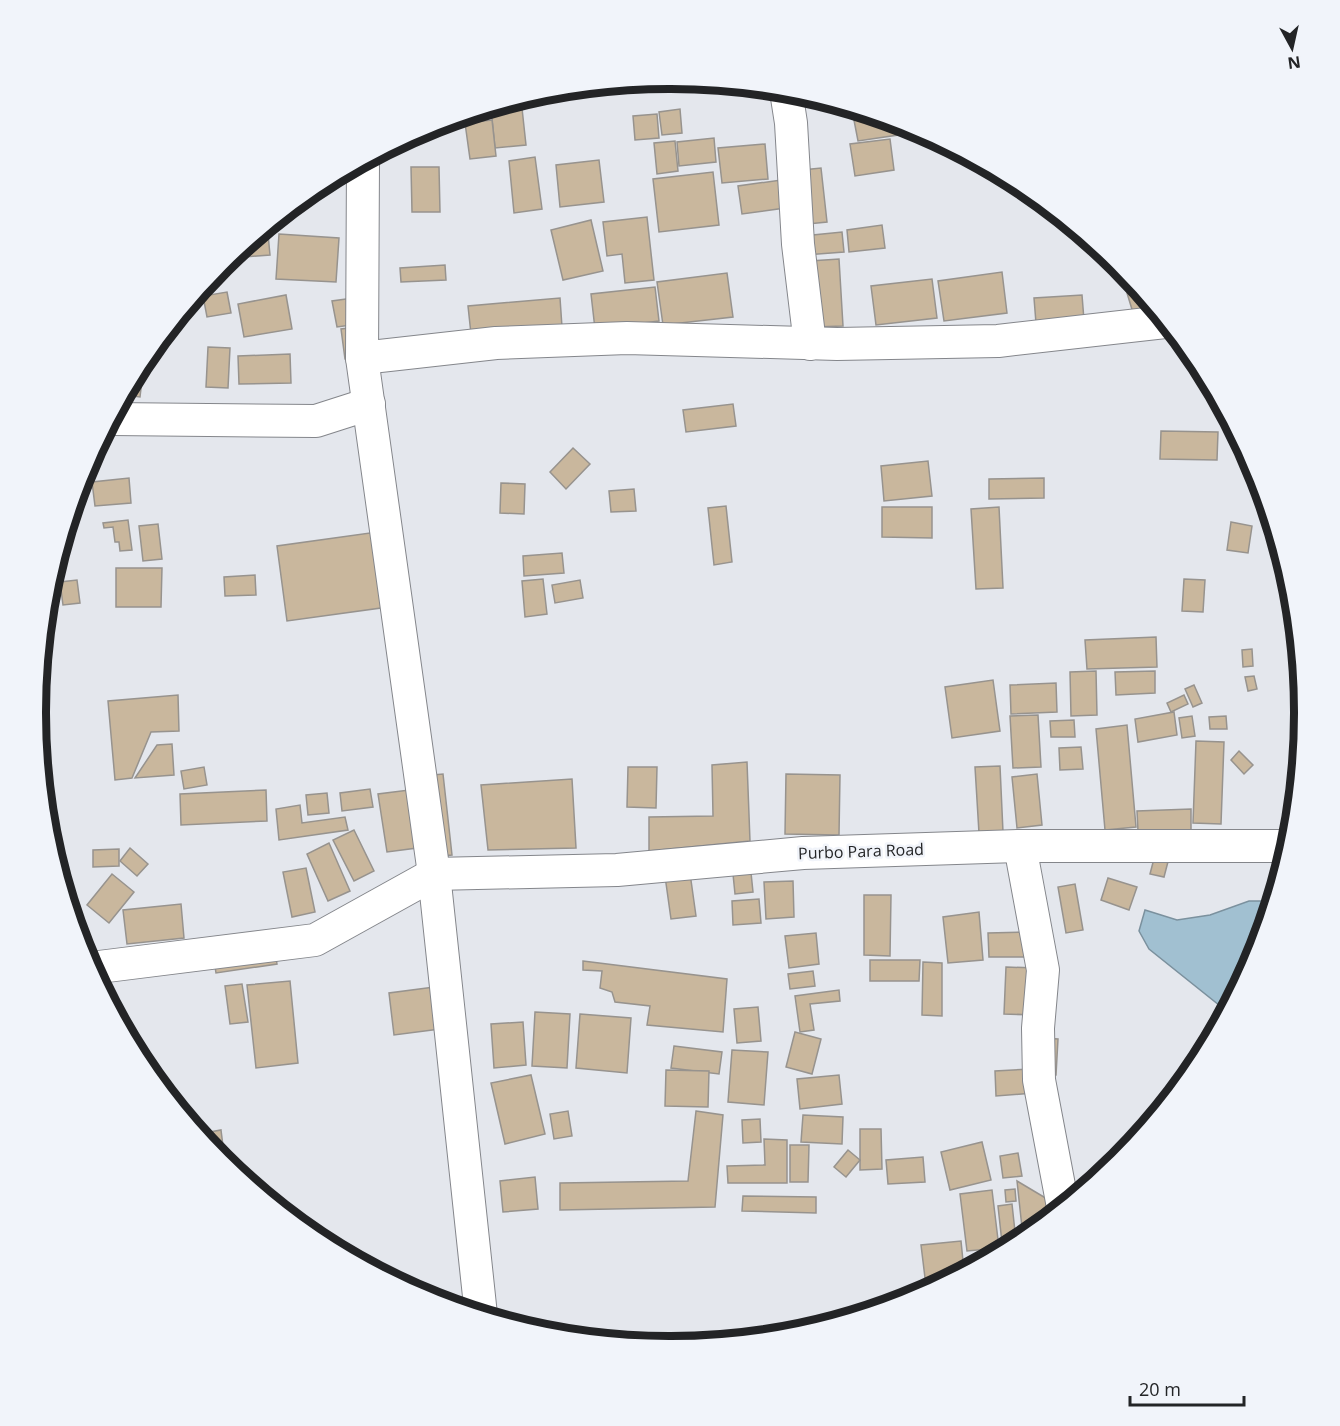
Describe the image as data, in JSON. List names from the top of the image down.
{
  "streets": {
    "street": ["Purbo Para Road"]
  },
  "scale_bar": "20 m",
  "north": "bottom"
}
